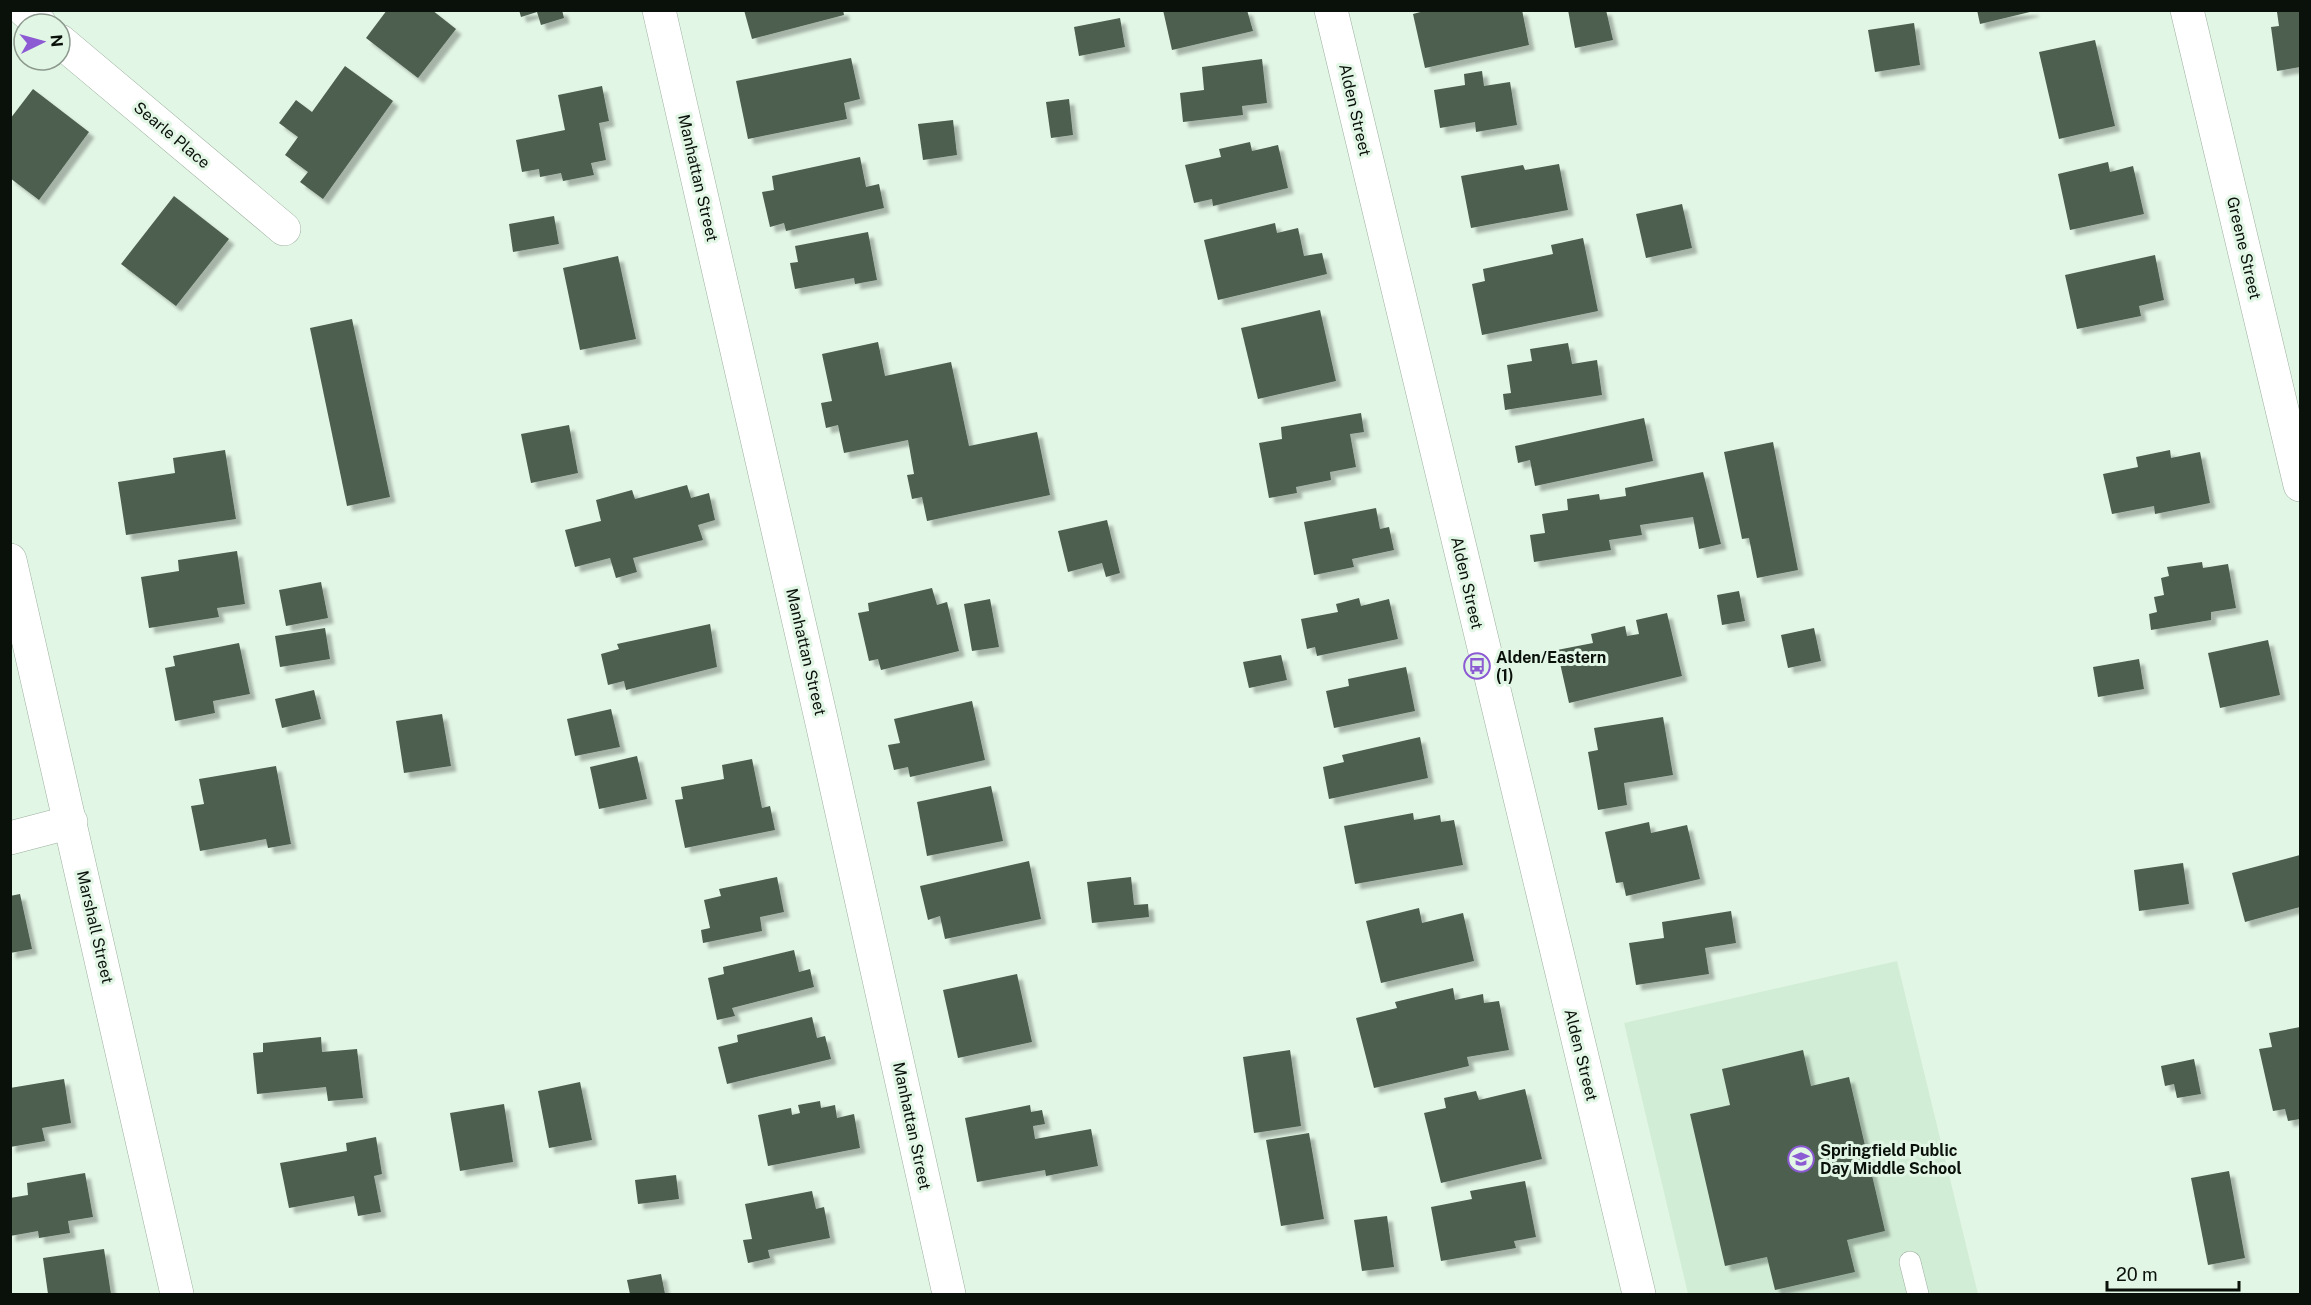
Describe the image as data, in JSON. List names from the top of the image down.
{
  "streets": {
    "street": [
      "Alden Street",
      "Searle Place",
      "Manhattan Street",
      "Greene Street",
      "Marshall Street"
    ]
  },
  "places": {
    "bus stop": ["Alden/Eastern (1)"],
    "school or university": ["Springfield Public Day Middle School"]
  },
  "scale_bar": "20 m",
  "north": "right"
}
